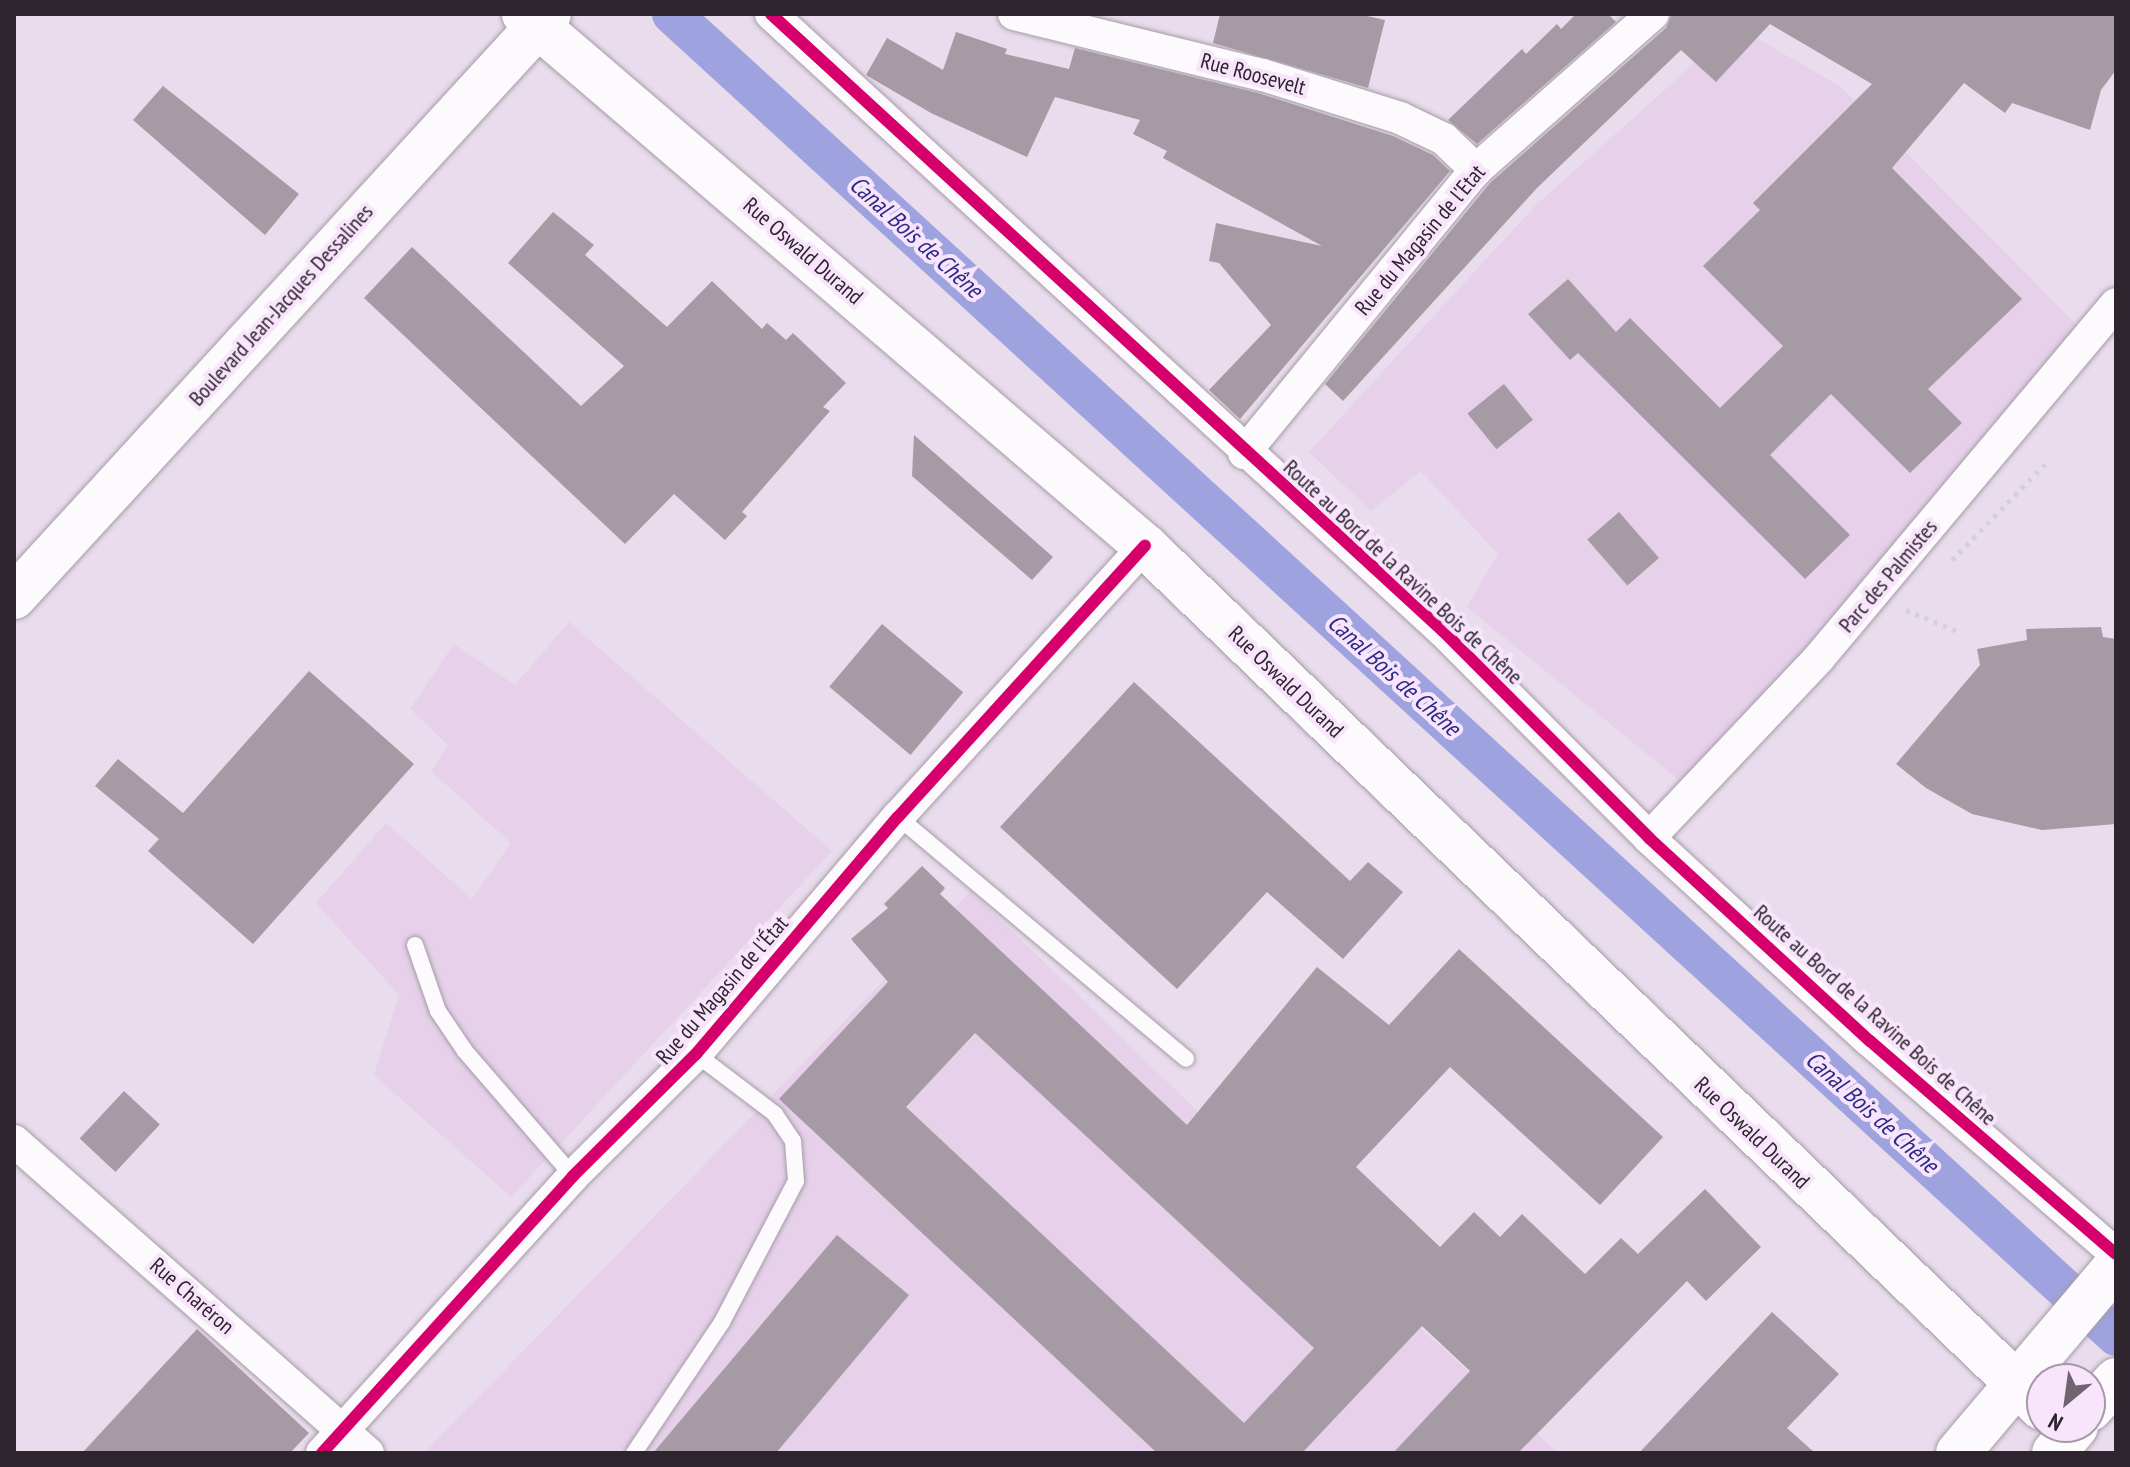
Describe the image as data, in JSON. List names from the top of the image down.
{
  "streets": {
    "main road": ["Rue Oswald Durand", "Boulevard Jean-Jacques Dessalines"],
    "street": [
      "Rue Roosevelt",
      "Rue du Magasin de l'Etat",
      "Route au Bord de la Ravine Bois de Chêne",
      "Parc des Palmistes",
      "Rue du Magasin de l'État",
      "Rue Charéron"
    ]
  },
  "crossings": [
    ["Rue Roosevelt", "Rue du Magasin de l'Etat"],
    ["Rue du Magasin de l'Etat", "Route au Bord de la Ravine Bois de Chêne"],
    ["Rue Oswald Durand", "Boulevard Jean-Jacques Dessalines"],
    ["Rue Oswald Durand", "Rue du Magasin de l'État"],
    ["Route au Bord de la Ravine Bois de Chêne", "Parc des Palmistes"],
    ["Rue du Magasin de l'État", "Rue Charéron"]
  ],
  "water": ["Canal Bois de Chêne"],
  "north": "bottom left"
}
